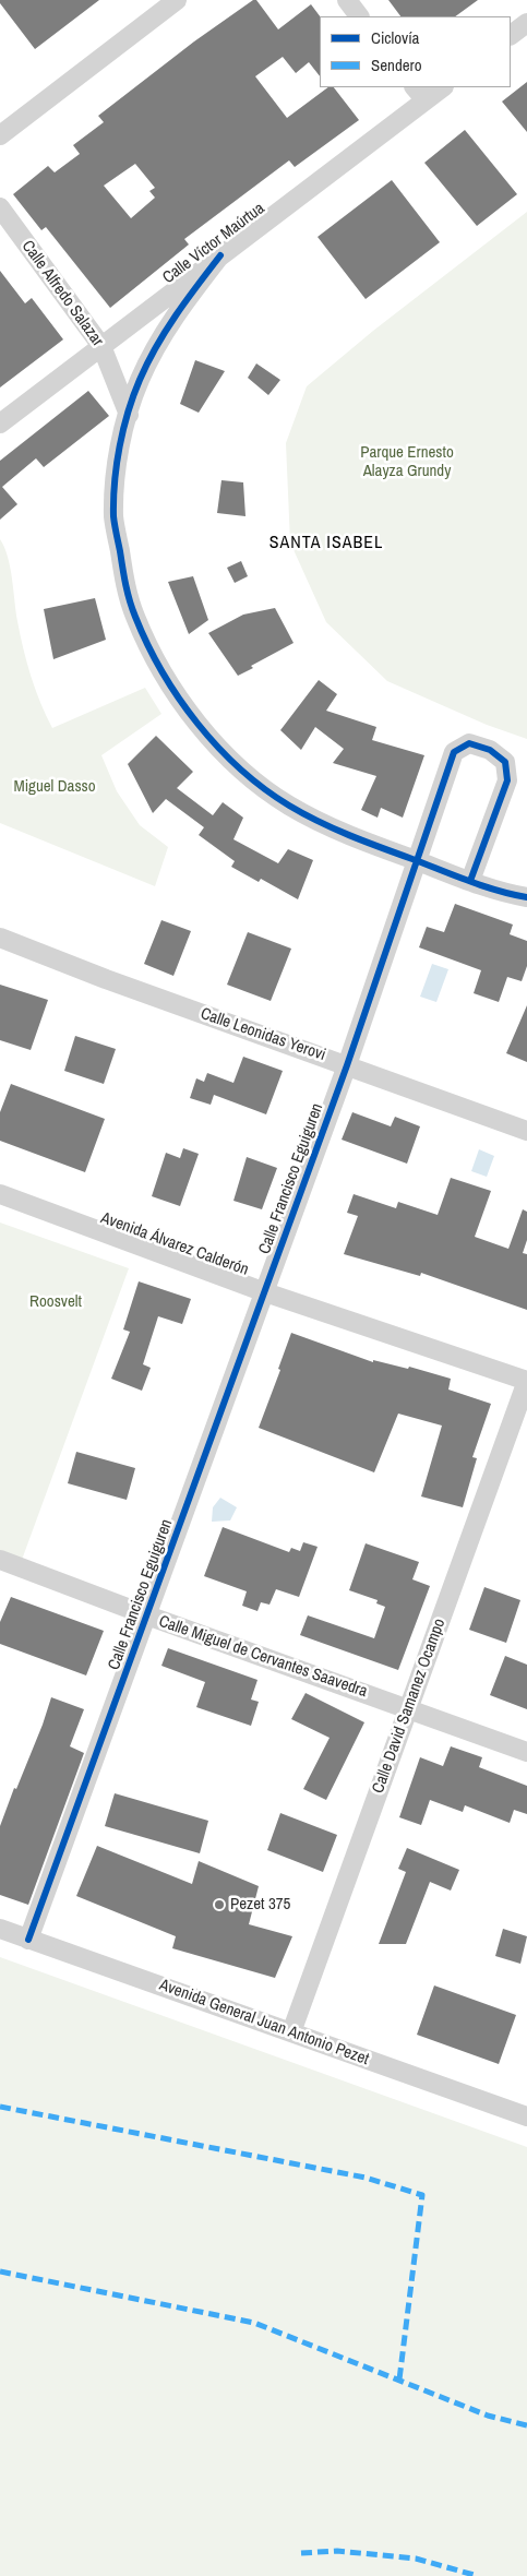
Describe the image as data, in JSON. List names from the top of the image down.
{
  "streets": {
    "street": [
      "Calle Víctor Maúrtua",
      "Calle Alfredo Salazar",
      "Calle Leonidas Yerovi",
      "Calle Francisco Eguiguren",
      "Avenida Álvarez Calderón",
      "Calle Miguel de Cervantes Saavedra",
      "Calle David Samanez Ocampo",
      "Avenida General Juan Antonio Pezet"
    ]
  },
  "crossings": [
    ["Calle Víctor Maúrtua", "Calle Alfredo Salazar"],
    ["Calle Leonidas Yerovi", "Calle Francisco Eguiguren"],
    ["Calle Francisco Eguiguren", "Avenida Álvarez Calderón"],
    ["Calle Francisco Eguiguren", "Calle Miguel de Cervantes Saavedra"],
    ["Calle Francisco Eguiguren", "Avenida General Juan Antonio Pezet"],
    ["Avenida Álvarez Calderón", "Calle David Samanez Ocampo"],
    ["Calle Miguel de Cervantes Saavedra", "Calle David Samanez Ocampo"],
    ["Calle David Samanez Ocampo", "Avenida General Juan Antonio Pezet"]
  ],
  "districts": ["SANTA ISABEL"],
  "parks": ["Parque Ernesto Alayza Grundy", "Miguel Dasso", "Roosvelt"],
  "places": ["Pezet 375"],
  "legend": ["Ciclovía", "Sendero"]
}
